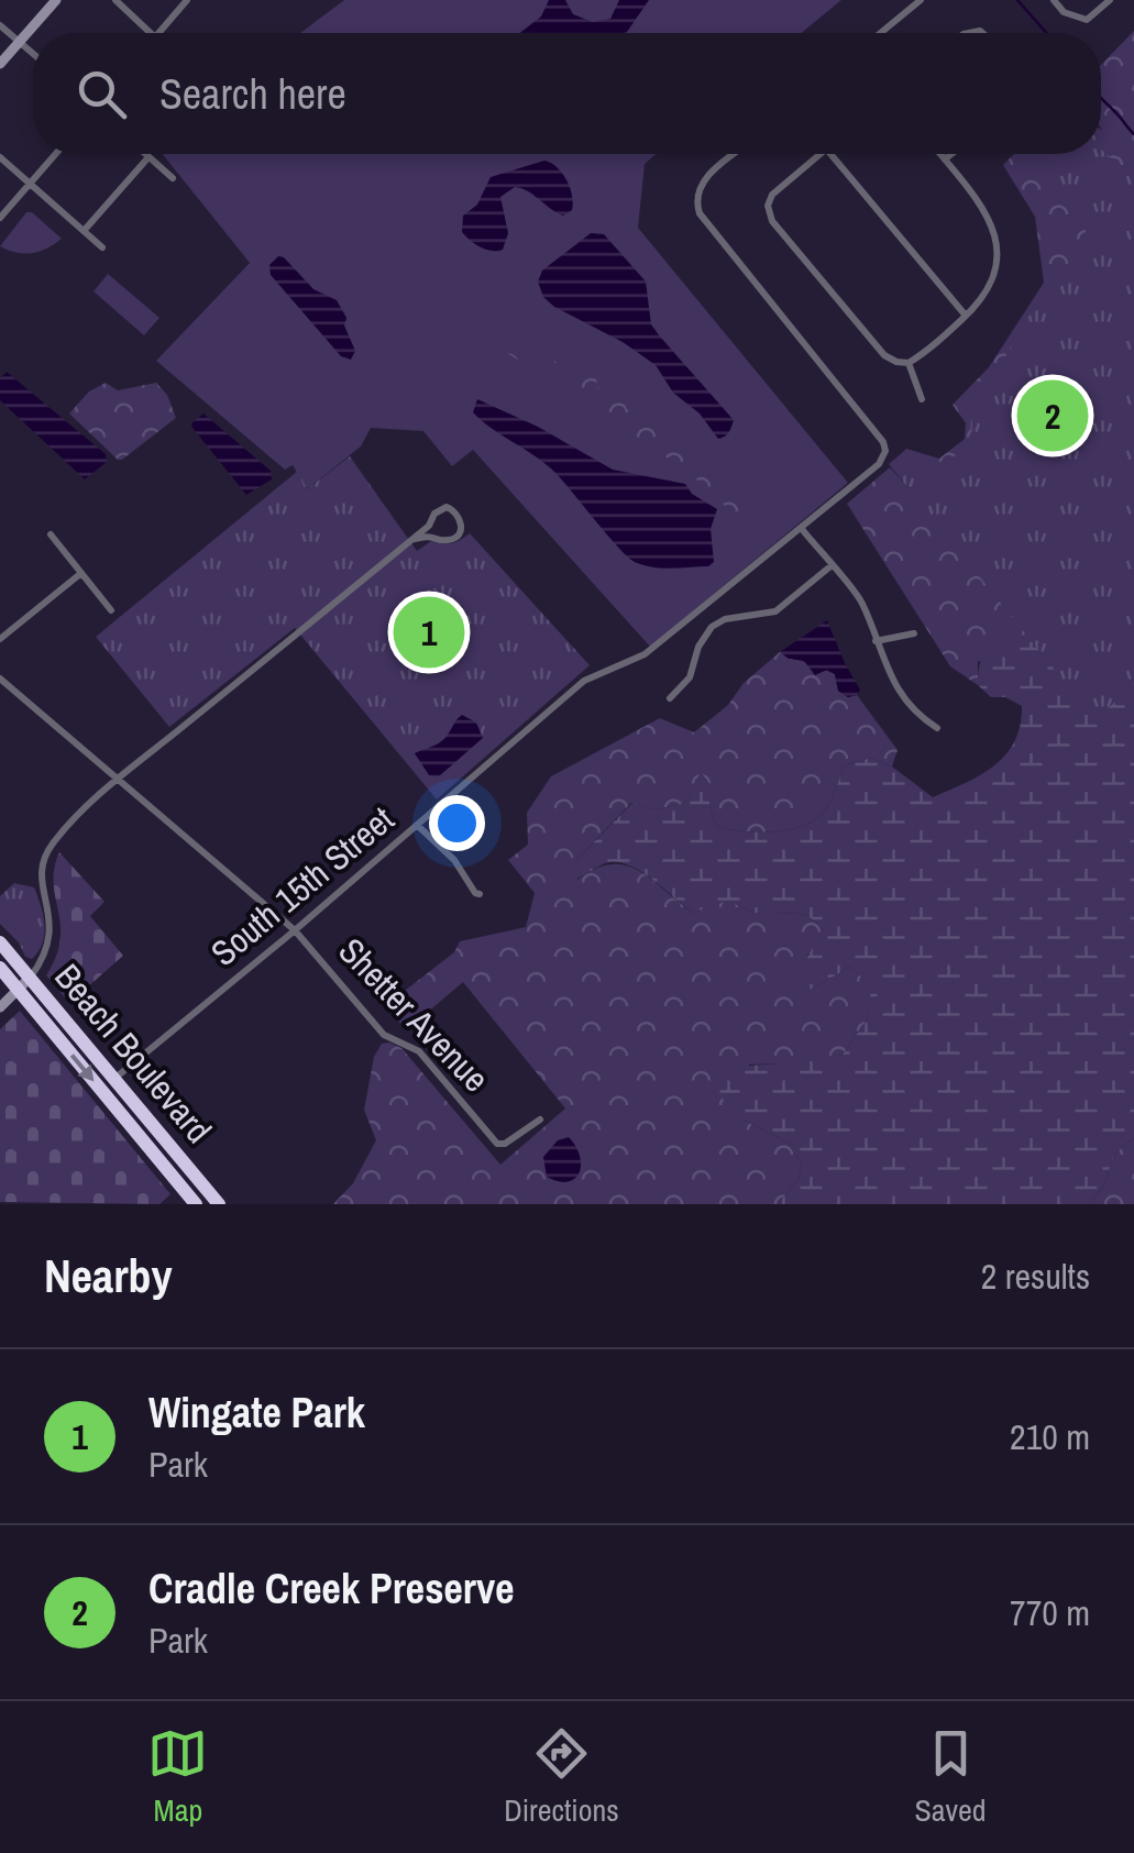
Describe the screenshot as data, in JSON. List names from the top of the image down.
{
  "streets": {
    "highway": ["Beach Boulevard"],
    "street": ["South 15th Street", "Shetter Avenue"]
  },
  "crossings": [
    ["South 15th Street", "Shetter Avenue"],
    ["South 15th Street", "Beach Boulevard"]
  ],
  "page": {
    "search": "Search here",
    "pins": ["2", "1"],
    "heading": ["Nearby", "2 results"],
    "list": [
      {
        "mark": "1",
        "name": "Wingate Park",
        "note": "Park",
        "value": "210 m"
      },
      {
        "mark": "2",
        "name": "Cradle Creek Preserve",
        "note": "Park",
        "value": "770 m"
      }
    ],
    "nav": ["Map", "Directions", "Saved"]
  }
}
